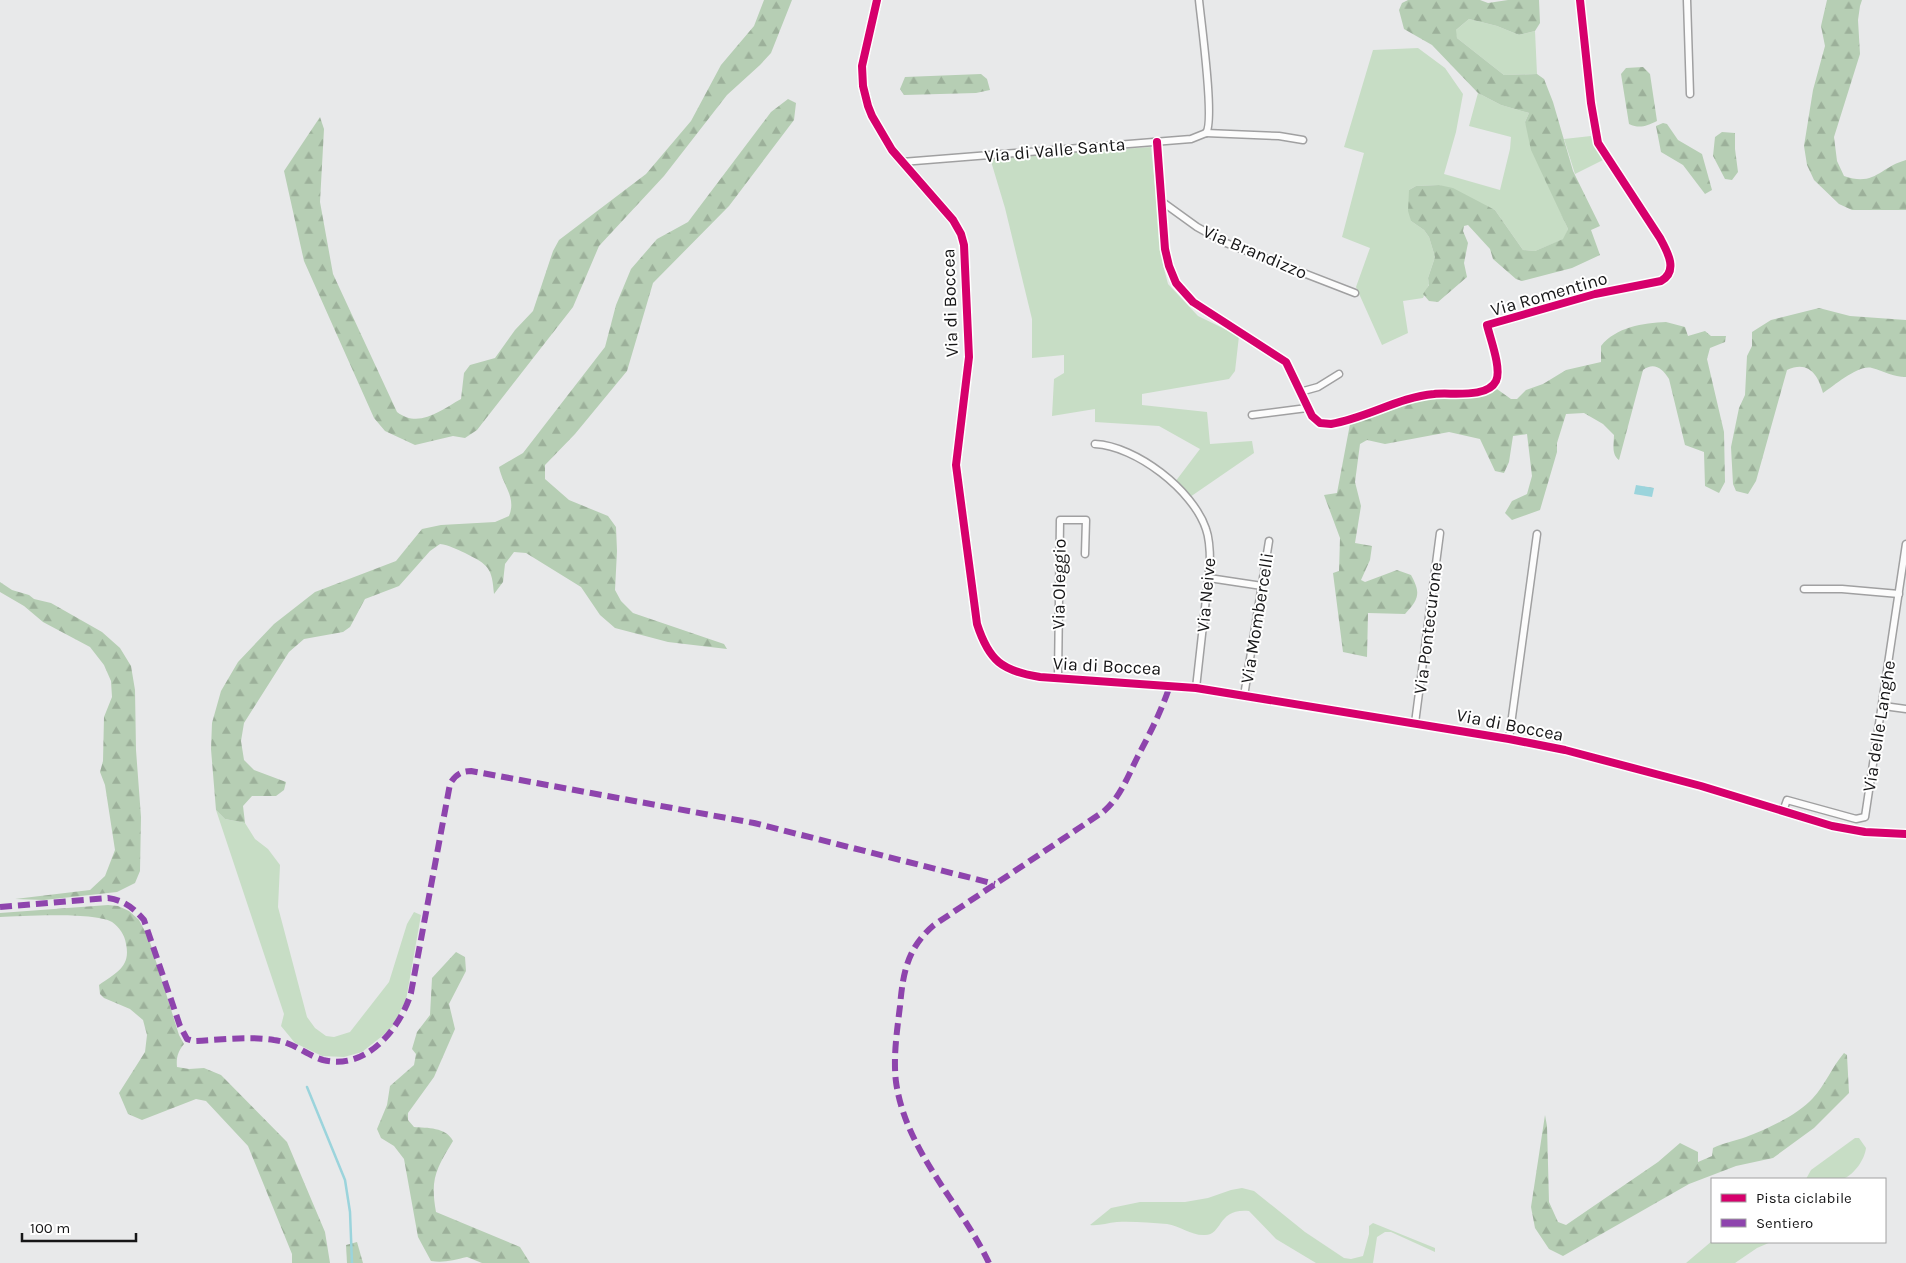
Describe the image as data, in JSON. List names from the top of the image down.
{
  "streets": {
    "street": [
      "Via di Valle Santa",
      "Via Brandizzo",
      "Via Romentino",
      "Via di Boccea",
      "Via Oleggio",
      "Via Neive",
      "Via Mombercelli",
      "Via Pontecurone",
      "Via delle Langhe"
    ]
  },
  "crossings": [
    ["Via di Valle Santa", "Via Romentino"],
    ["Via di Valle Santa", "Via di Boccea"],
    ["Via Brandizzo", "Via Romentino"],
    ["Via di Boccea", "Via Oleggio"],
    ["Via di Boccea", "Via Neive"],
    ["Via di Boccea", "Via Mombercelli"],
    ["Via di Boccea", "Via Pontecurone"],
    ["Via di Boccea", "Via delle Langhe"]
  ],
  "legend": ["Pista ciclabile", "Sentiero"],
  "scale_bar": "100 m"
}
